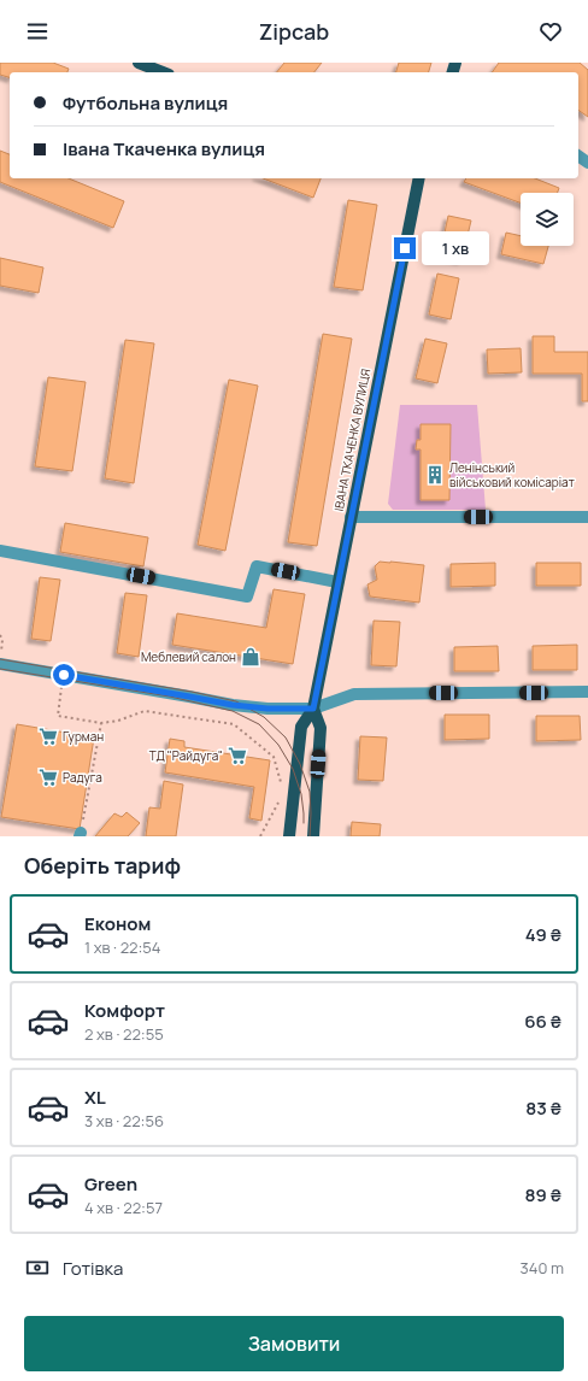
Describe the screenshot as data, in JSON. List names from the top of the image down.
{
  "streets": {
    "main road": ["ІВАНА ТКАЧЕНКА ВУЛИЦЯ"]
  },
  "places": {
    "building": ["Ленінський військовий комісаріат"],
    "shop": ["Меблевий салон"],
    "supermarket": ["Гурман", "ТД \"Райдуга\"", "Радуга"]
  },
  "page": {
    "header": "Zipcab",
    "banner": ["Футбольна вулиця", "Івана Ткаченка вулиця"],
    "bubble": "1 хв",
    "heading": "Оберіть тариф",
    "list": [
      {
        "name": "Економ",
        "note": "1 хв · 22:54",
        "value": "49 ₴"
      },
      {
        "name": "Комфорт",
        "note": "2 хв · 22:55",
        "value": "66 ₴"
      },
      {
        "name": "XL",
        "note": "3 хв · 22:56",
        "value": "83 ₴"
      },
      {
        "name": "Green",
        "note": "4 хв · 22:57",
        "value": "89 ₴"
      }
    ],
    "pay": ["Готівка", "340 m"],
    "buttons": "Замовити"
  }
}
